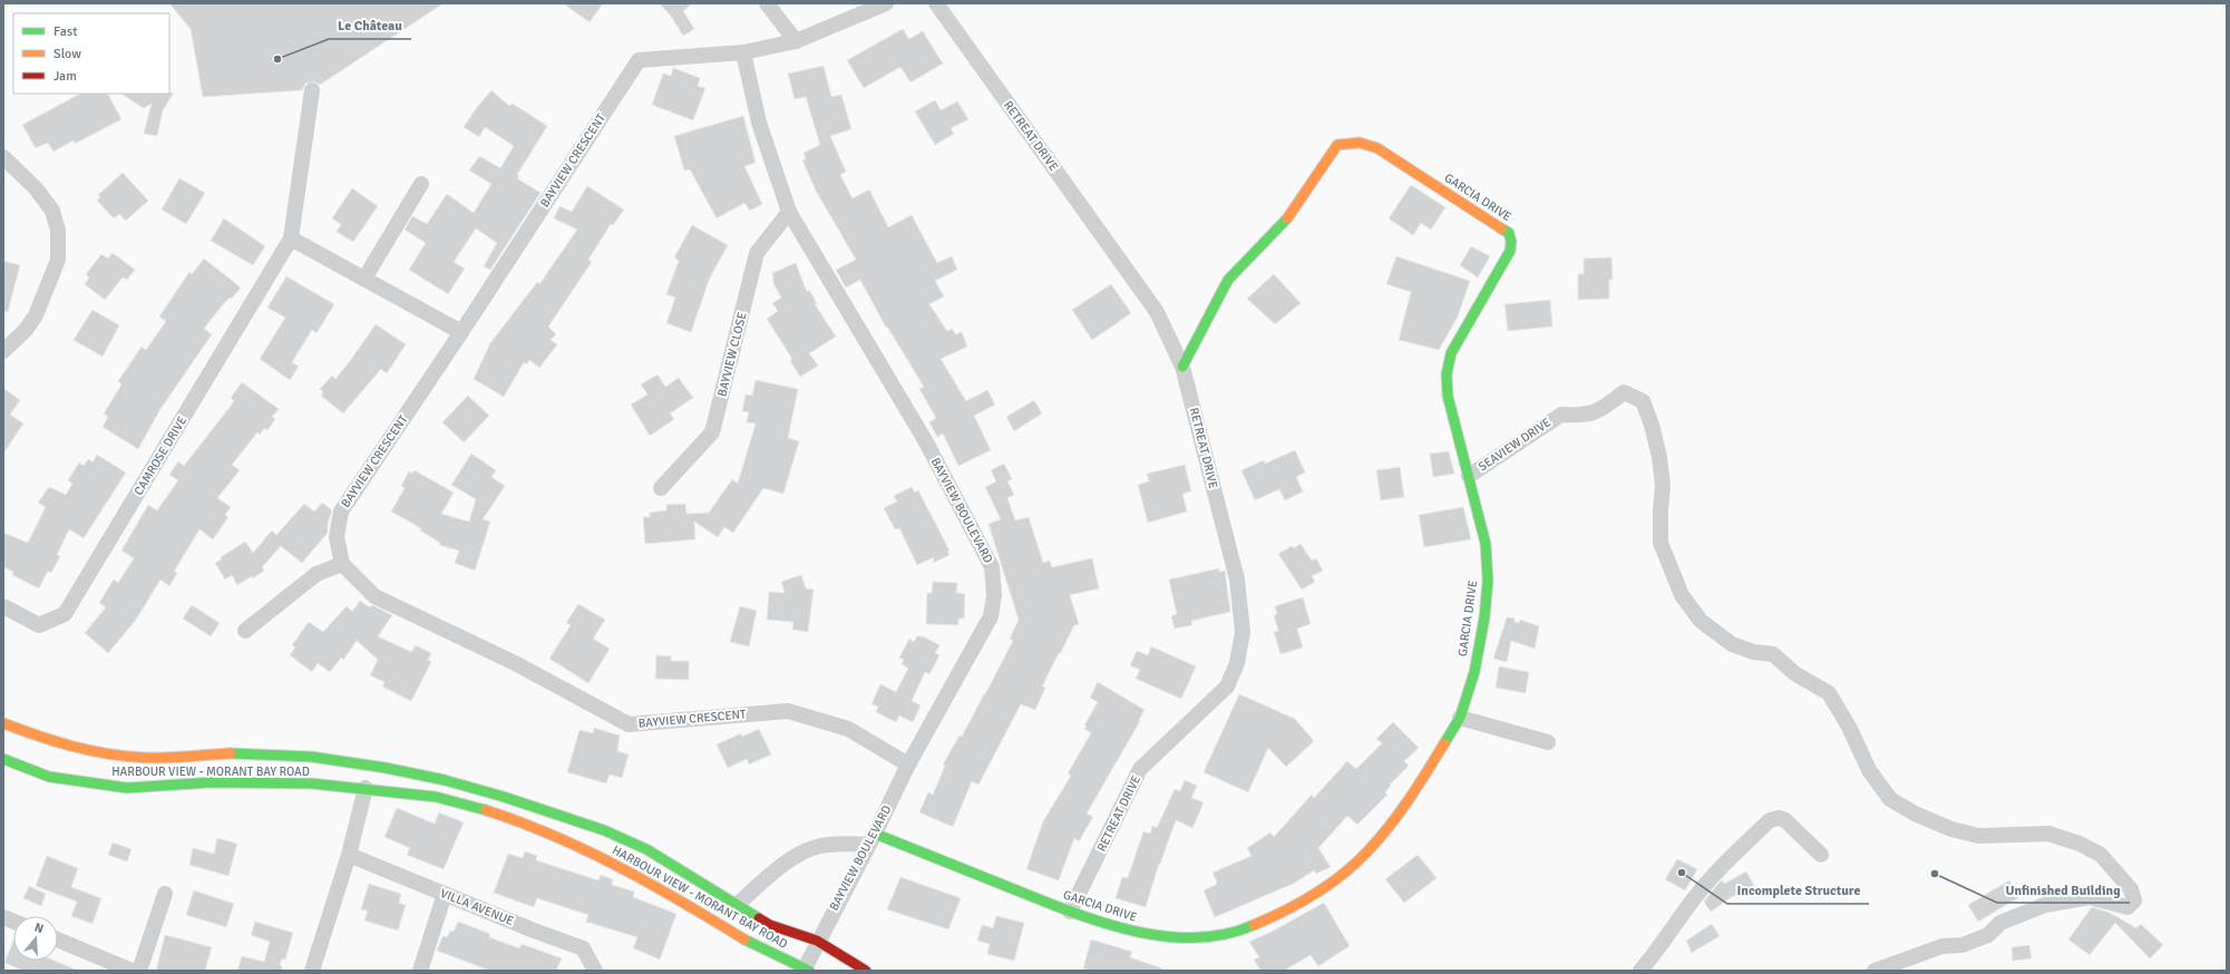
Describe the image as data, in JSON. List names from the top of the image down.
{
  "streets": {
    "main road": ["GARCIA DRIVE", "HARBOUR VIEW - MORANT BAY ROAD"],
    "street": [
      "RETREAT DRIVE",
      "BAYVIEW CRESCENT",
      "BAYVIEW CLOSE",
      "SEAVIEW DRIVE",
      "CAMROSE DRIVE",
      "BAYVIEW BOULEVARD",
      "VILLA AVENUE"
    ]
  },
  "crossings": [
    ["RETREAT DRIVE", "GARCIA DRIVE"],
    ["BAYVIEW CRESCENT", "BAYVIEW BOULEVARD"],
    ["GARCIA DRIVE", "SEAVIEW DRIVE"],
    ["GARCIA DRIVE", "BAYVIEW BOULEVARD"],
    ["BAYVIEW CLOSE", "BAYVIEW BOULEVARD"],
    ["BAYVIEW BOULEVARD", "HARBOUR VIEW - MORANT BAY ROAD"]
  ],
  "places": ["Le Château", "Incomplete Structure", "Unfinished Building"],
  "legend": ["Fast", "Slow", "Jam"],
  "north": "top"
}
